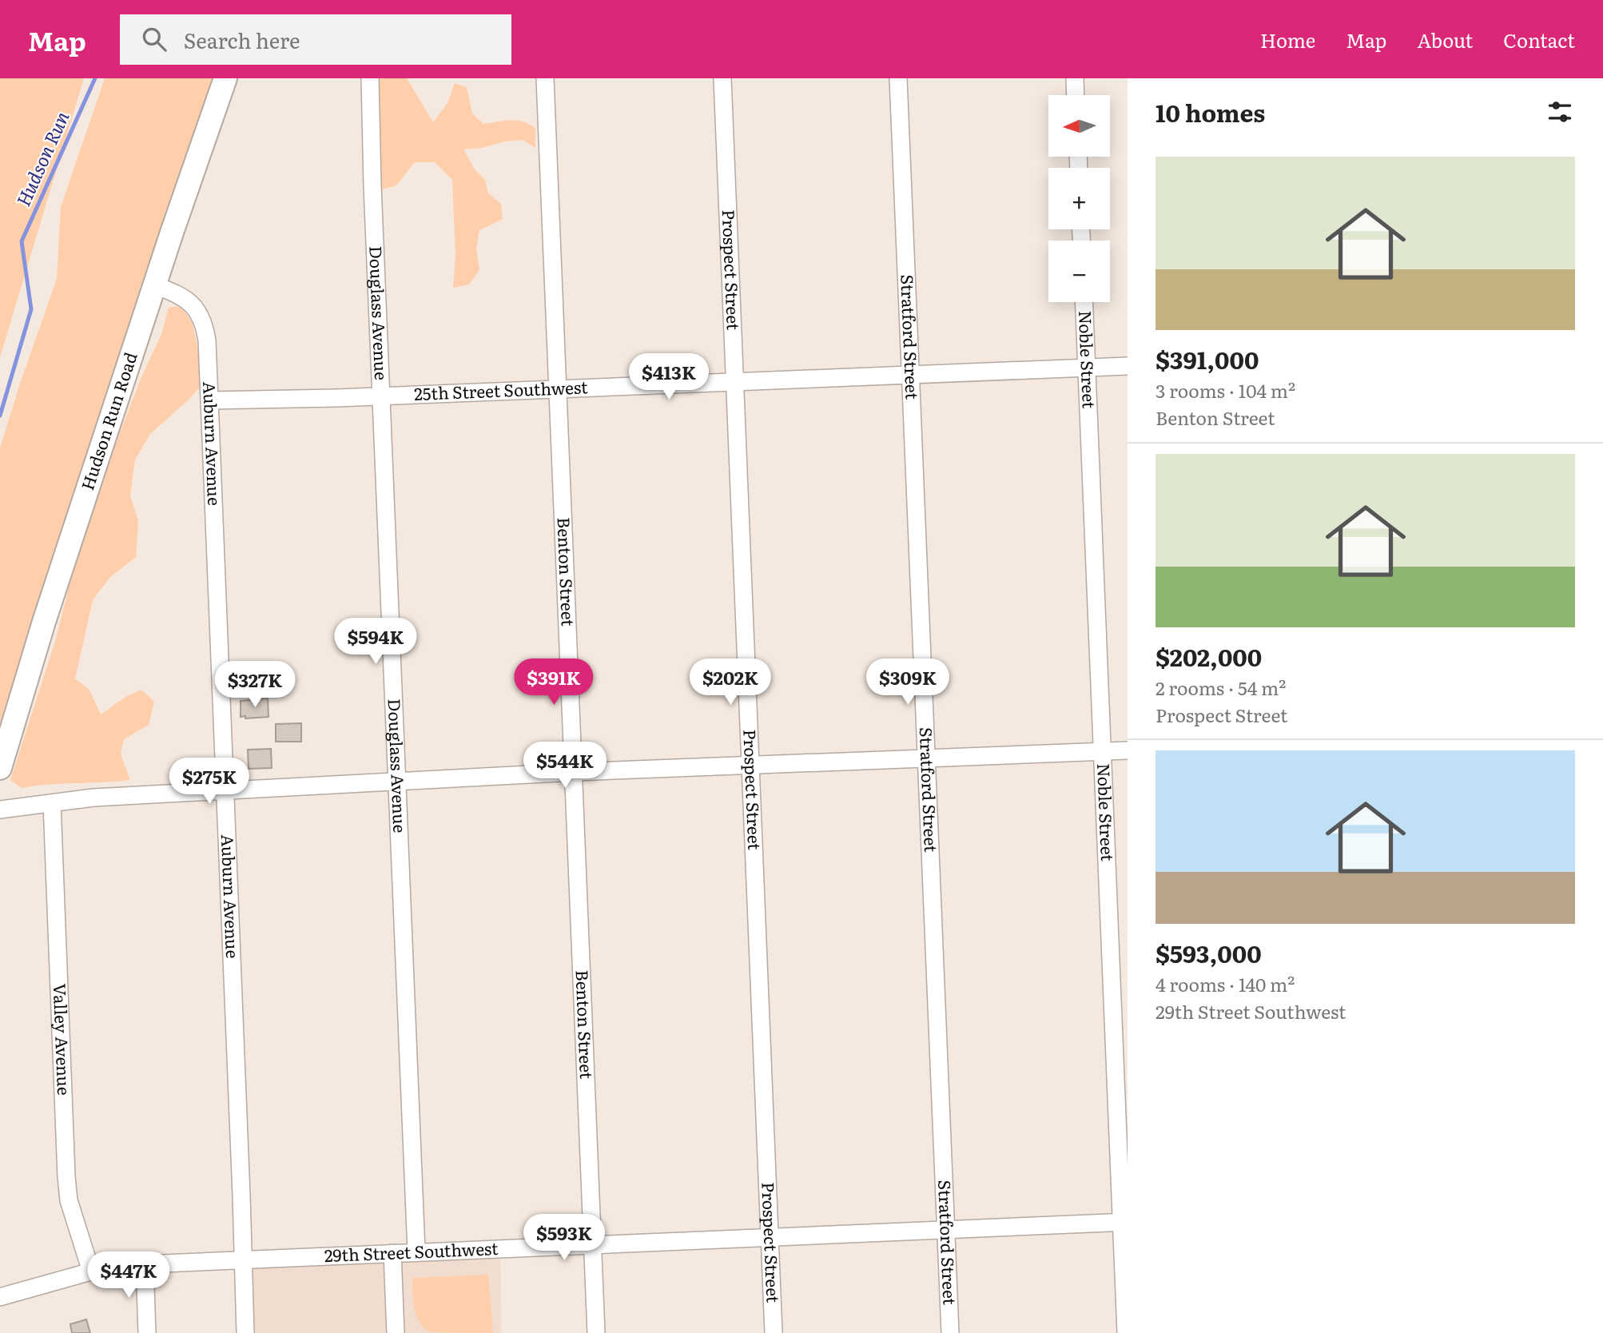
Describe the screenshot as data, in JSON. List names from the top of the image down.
{
  "streets": {
    "main road": ["Hudson Run Road"],
    "street": [
      "Prospect Street",
      "Douglass Avenue",
      "Stratford Street",
      "Noble Street",
      "25th Street Southwest",
      "Auburn Avenue",
      "Benton Street",
      "Valley Avenue",
      "29th Street Southwest"
    ]
  },
  "crossings": [
    ["Prospect Street", "25th Street Southwest"],
    ["Prospect Street", "29th Street Southwest"],
    ["Douglass Avenue", "25th Street Southwest"],
    ["Douglass Avenue", "29th Street Southwest"],
    ["Stratford Street", "25th Street Southwest"],
    ["Stratford Street", "29th Street Southwest"],
    ["Noble Street", "25th Street Southwest"],
    ["Noble Street", "29th Street Southwest"],
    ["25th Street Southwest", "Auburn Avenue"],
    ["25th Street Southwest", "Benton Street"],
    ["Hudson Run Road", "Auburn Avenue"],
    ["Auburn Avenue", "29th Street Southwest"],
    ["Benton Street", "29th Street Southwest"],
    ["Valley Avenue", "29th Street Southwest"]
  ],
  "water": ["Hudson Run"],
  "north": "left",
  "page": {
    "header": "Map",
    "search": "Search here",
    "nav": [
      "Home",
      "Map",
      "About",
      "Contact"
    ],
    "heading": "10 homes",
    "map_buttons": ["+", "−"],
    "list": [
      {
        "name": "$391,000",
        "note": "3 rooms · 104 m² · Benton Street"
      },
      {
        "name": "$202,000",
        "note": "2 rooms · 54 m² · Prospect Street"
      },
      {
        "name": "$593,000",
        "note": "4 rooms · 140 m² · 29th Street Southwest"
      }
    ],
    "price": [
      "$413K",
      "$594K",
      "$391K",
      "$202K",
      "$309K",
      "$327K",
      "$544K",
      "$275K",
      "$593K",
      "$447K"
    ]
  }
}
